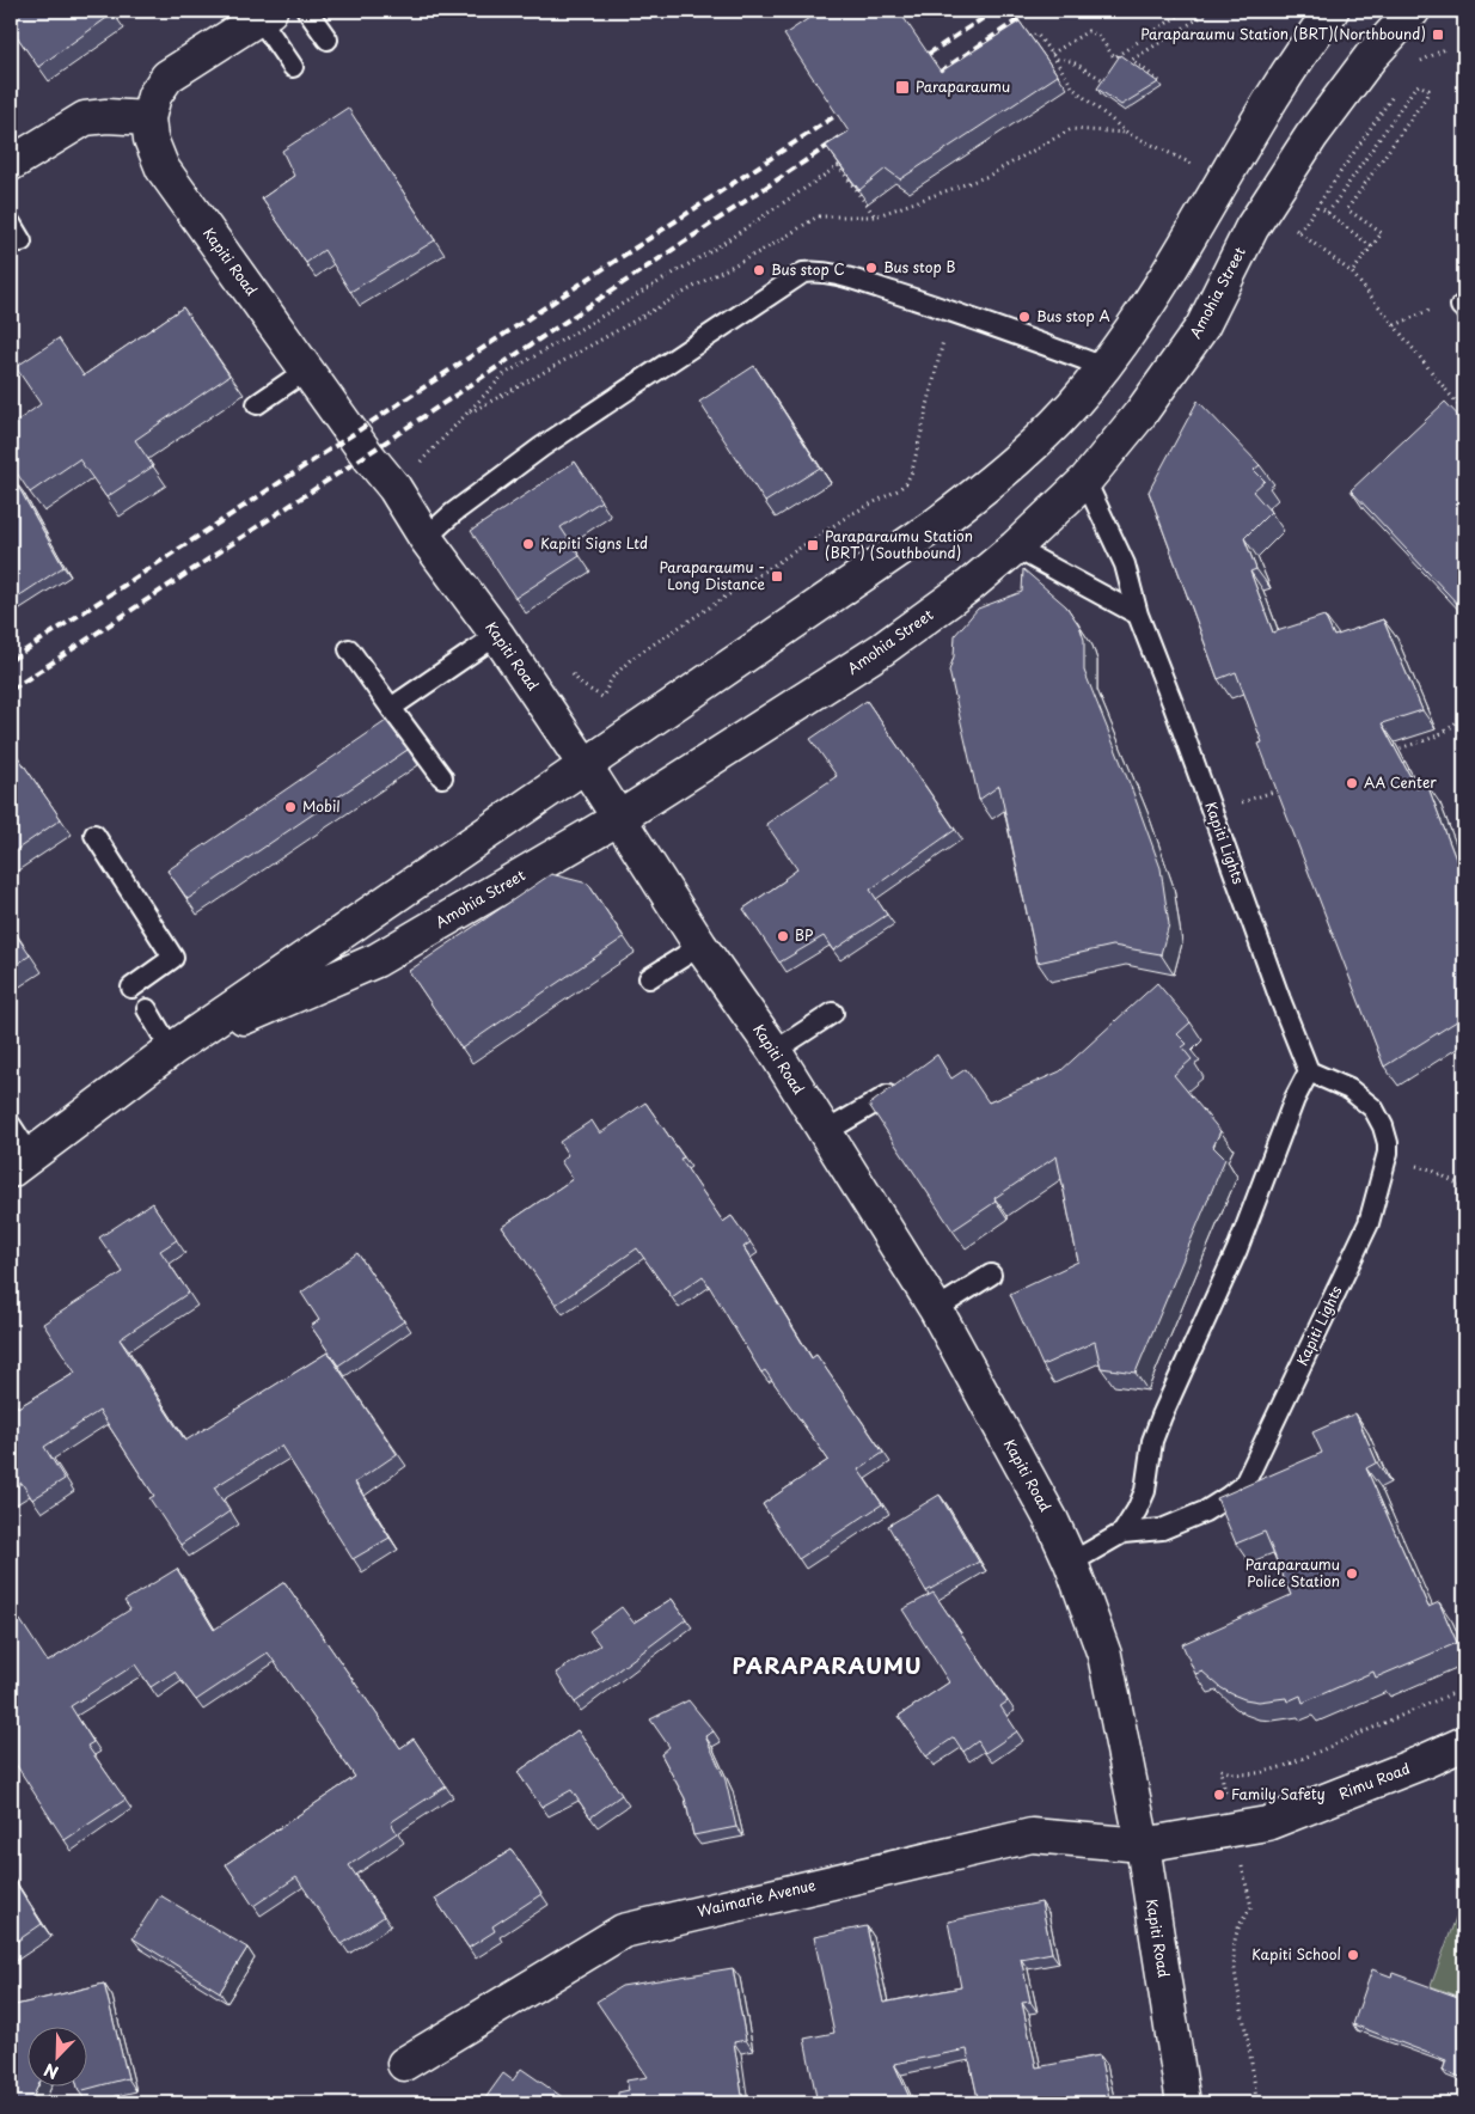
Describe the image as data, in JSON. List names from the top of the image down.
{
  "streets": {
    "main road": [
      "Kapiti Road",
      "Amohia Street",
      "Rimu Road",
      "Waimarie Avenue"
    ],
    "lane": ["Kapiti Lights"]
  },
  "crossings": [
    ["Kapiti Road", "Amohia Street"],
    ["Kapiti Road", "Kapiti Lights"],
    ["Kapiti Road", "Rimu Road"],
    ["Kapiti Road", "Waimarie Avenue"],
    ["Amohia Street", "Kapiti Lights"],
    ["Rimu Road", "Waimarie Avenue"]
  ],
  "districts": ["PARAPARAUMU"],
  "places": {
    "transit": [
      "Paraparaumu Station (BRT)(Northbound)",
      "Paraparaumu",
      "Paraparaumu Station (BRT) (Southbound)",
      "Paraparaumu - Long Distance"
    ],
    "other": [
      "Bus stop B",
      "Bus stop C",
      "Bus stop A",
      "Kapiti Signs Ltd",
      "AA Center",
      "Mobil",
      "BP",
      "Paraparaumu Police Station",
      "Family Safety",
      "Kapiti School"
    ]
  },
  "north": "bottom left"
}
